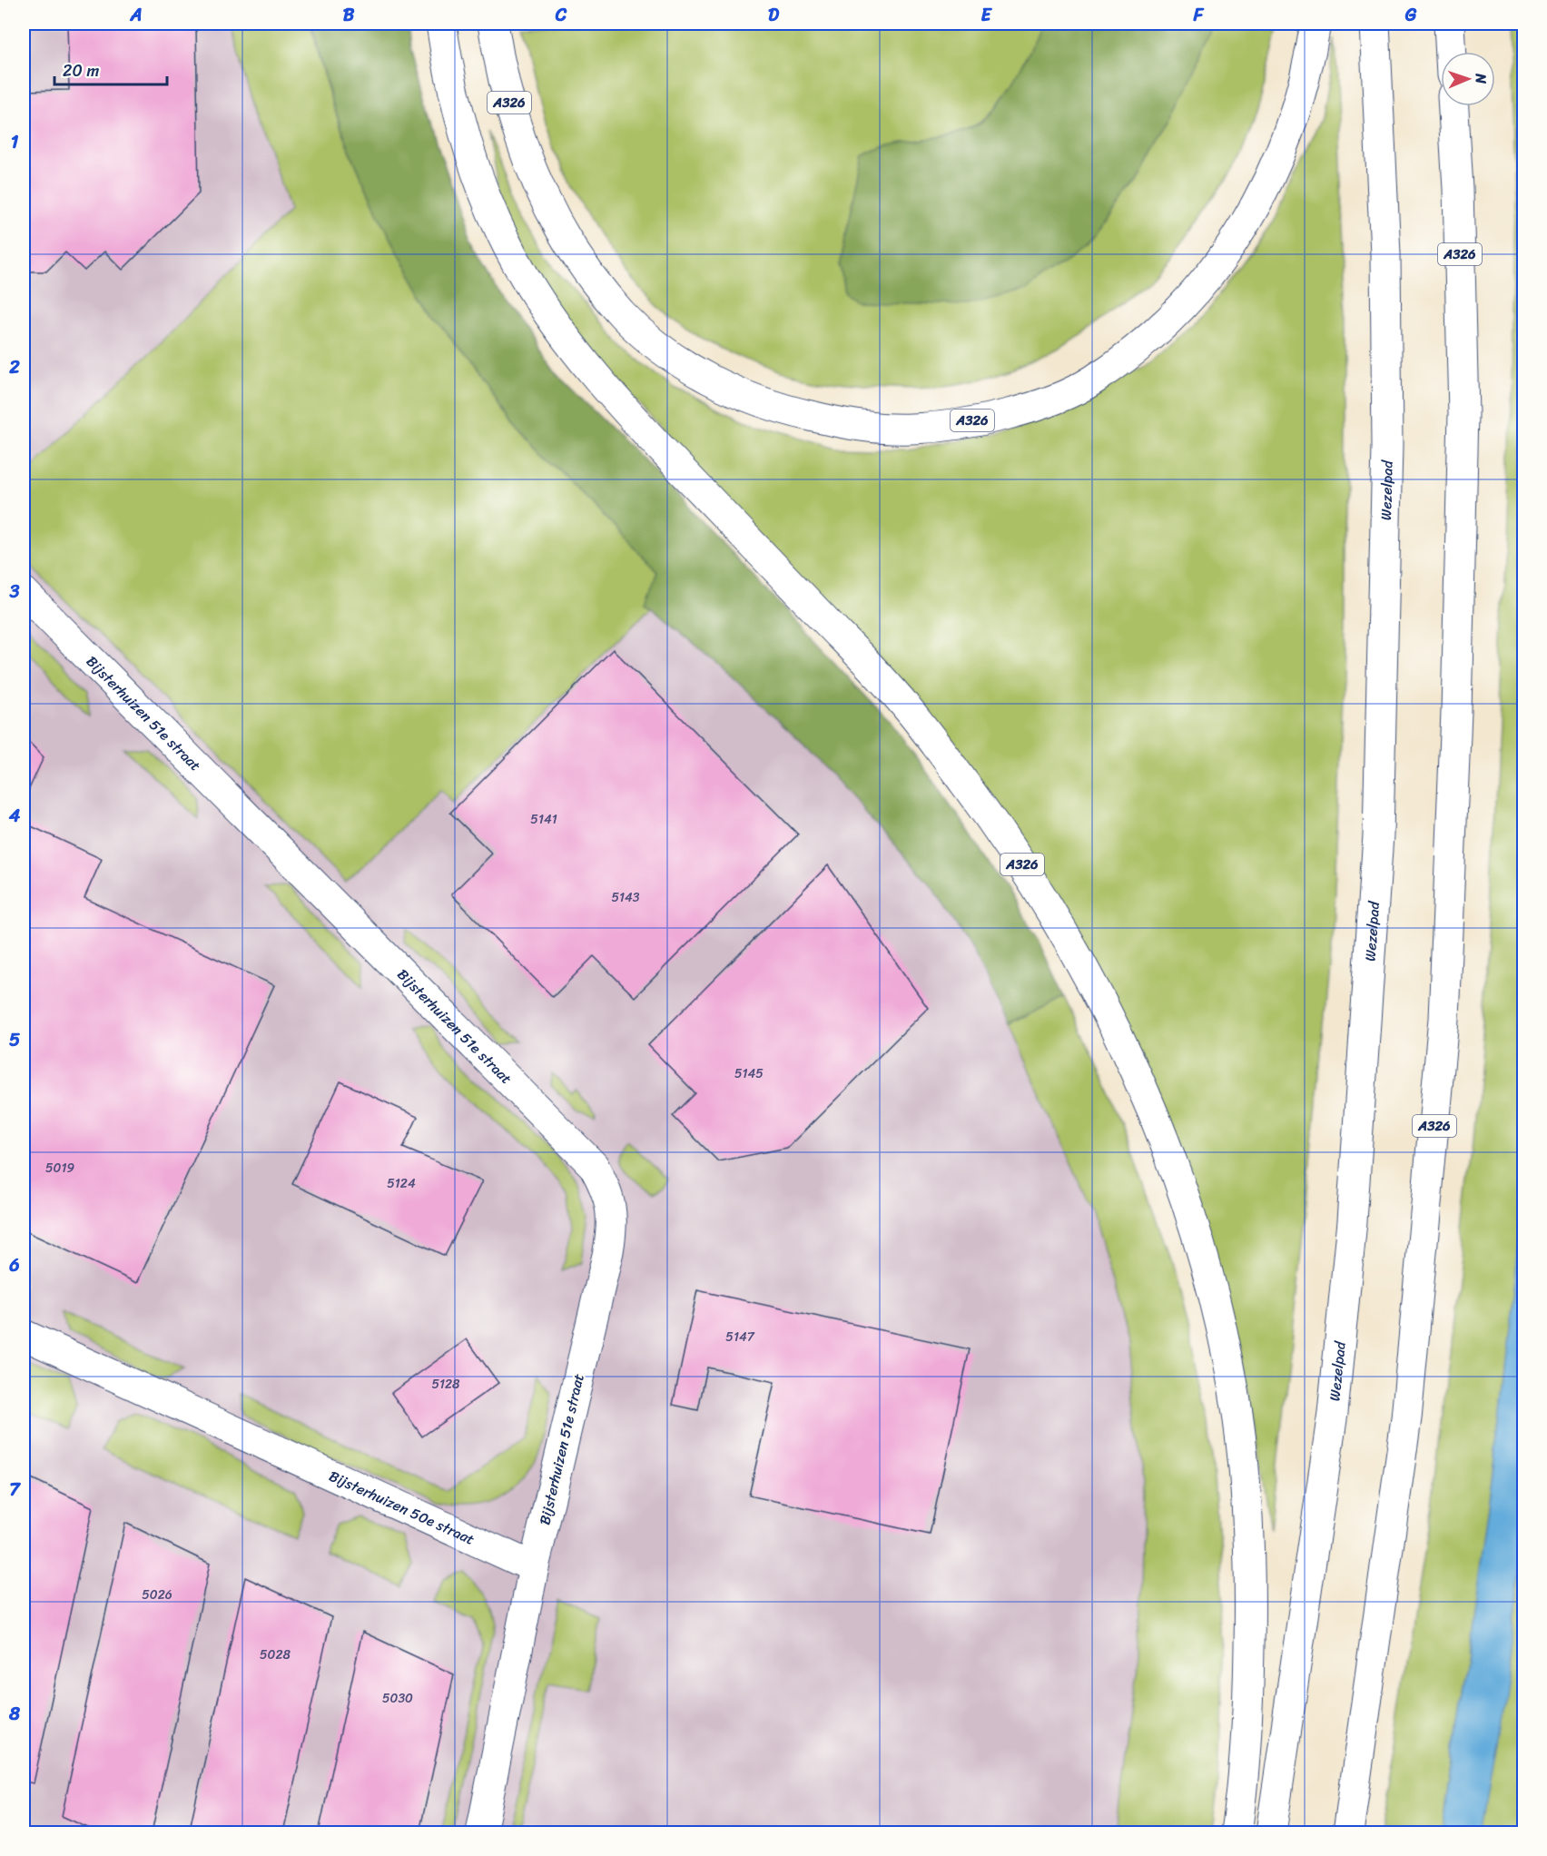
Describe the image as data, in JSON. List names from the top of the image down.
{
  "streets": {
    "main road": [
      "A326",
      "Wezelpad",
      "Bijsterhuizen 51e straat",
      "Bijsterhuizen 50e straat"
    ]
  },
  "crossings": [
    ["Bijsterhuizen 51e straat", "Bijsterhuizen 50e straat"]
  ],
  "house_numbers": [
    "5141",
    "5143",
    "5145",
    "5019",
    "5124",
    "5147",
    "5128",
    "5026",
    "5028",
    "5030"
  ],
  "scale_bar": "20 m",
  "north": "right",
  "grid": {
    "columns": [
      "A",
      "B",
      "C",
      "D",
      "E",
      "F",
      "G"
    ],
    "rows": [
      "1",
      "2",
      "3",
      "4",
      "5",
      "6",
      "7",
      "8"
    ]
  }
}
